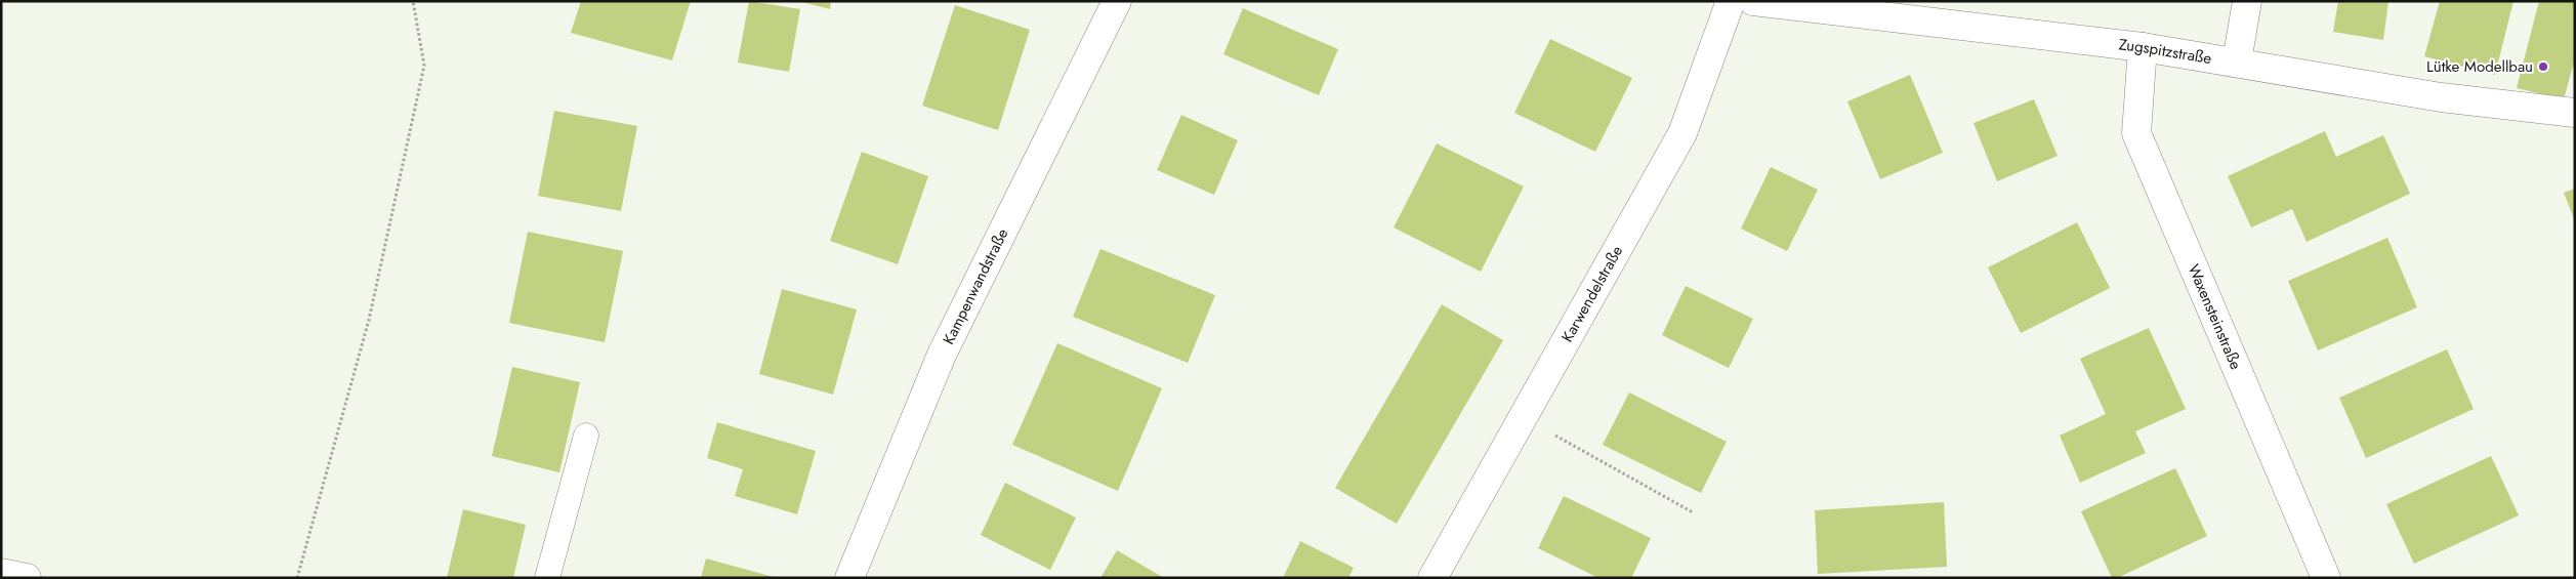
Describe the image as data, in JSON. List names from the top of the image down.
{
  "streets": {
    "street": [
      "Zugspitzstraße",
      "Kampenwandstraße",
      "Karwendelstraße",
      "Waxensteinstraße"
    ]
  },
  "crossings": [
    ["Zugspitzstraße", "Waxensteinstraße"]
  ],
  "places": ["Lütke Modellbau"]
}
